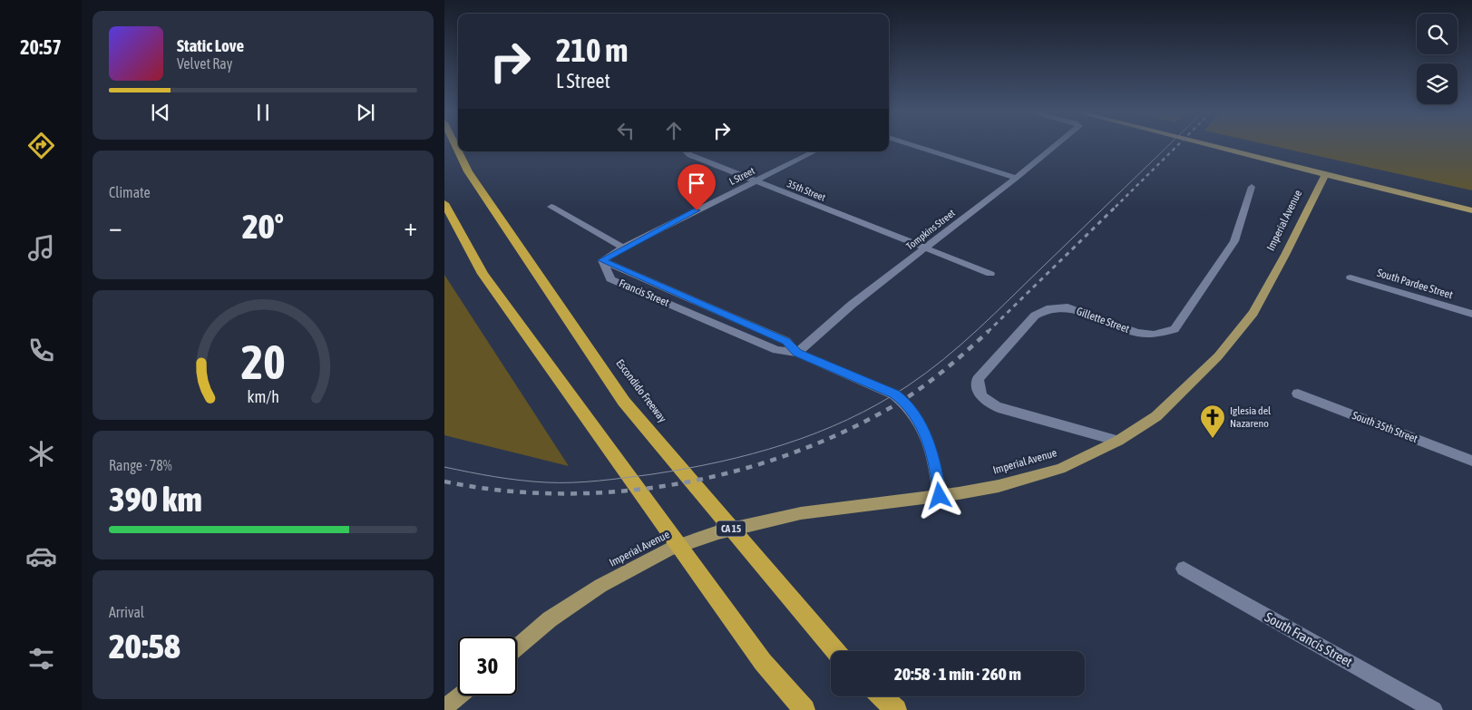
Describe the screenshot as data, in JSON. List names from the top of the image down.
{
  "streets": {
    "highway": ["Escondido Freeway", "CA 15"],
    "main road": ["Imperial Avenue"],
    "street": [
      "L Street",
      "35th Street",
      "Tompkins Street",
      "South Pardee Street",
      "Francis Street",
      "Gillette Street",
      "South 35th Street",
      "South Francis Street"
    ]
  },
  "crossings": [
    ["L Street", "35th Street"],
    ["L Street", "Francis Street"],
    ["35th Street", "Tompkins Street"],
    ["Imperial Avenue", "Francis Street"],
    ["Imperial Avenue", "Gillette Street"],
    ["Tompkins Street", "Francis Street"]
  ],
  "places": {
    "church": ["Iglesia del Nazareno"]
  },
  "page": {
    "tabs": "20:57",
    "turn": ["210 m", "L Street"],
    "song": ["Static Love", "Velvet Ray"],
    "tile": [
      "Climate",
      ["Range · 78%", "390 km"],
      ["Arrival", "20:58"]
    ],
    "heat": ["−", "20°", "+"],
    "limit": "30",
    "trip": "20:58 · 1 min · 260 m",
    "gauge": ["20", "km/h"]
  }
}
